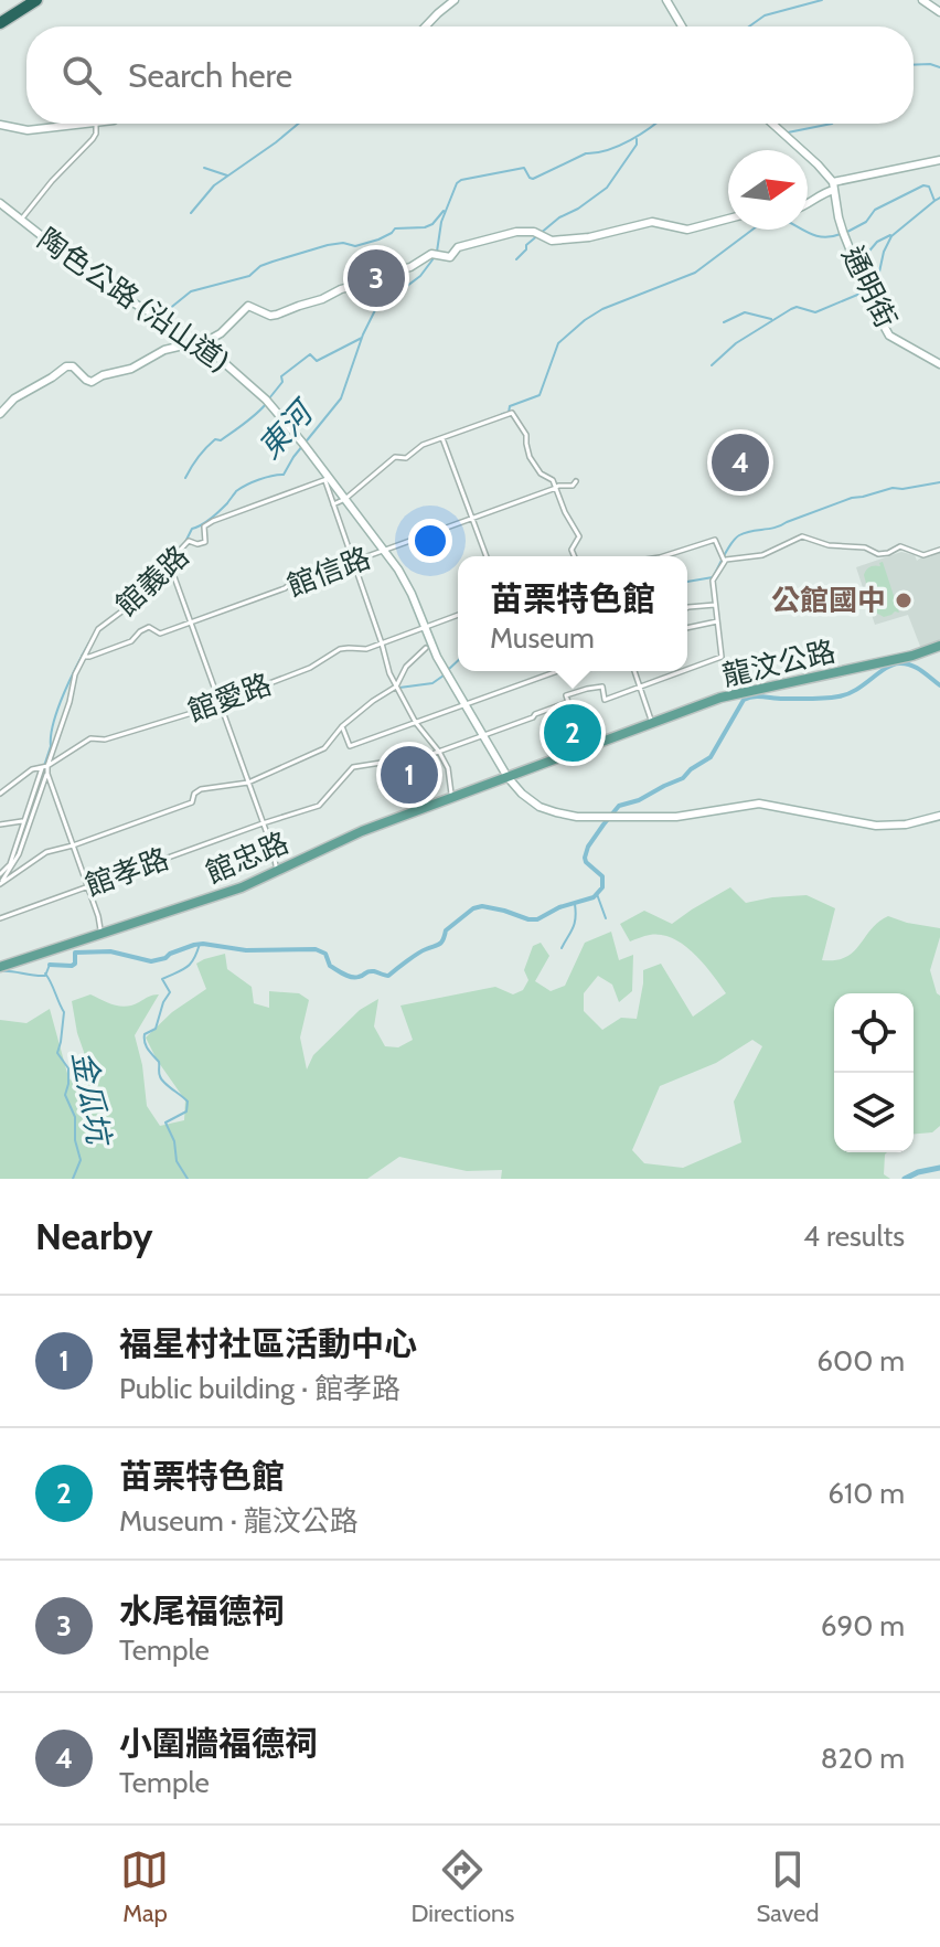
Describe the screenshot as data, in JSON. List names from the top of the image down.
{
  "streets": {
    "main road": ["龍汶公路", "館忠路"],
    "street": [
      "通明街",
      "陶色公路 (沿山道)",
      "館信路",
      "館義路",
      "館愛路",
      "館孝路"
    ]
  },
  "crossings": [
    ["陶色公路 (沿山道)", "館信路"],
    ["陶色公路 (沿山道)", "館義路"],
    ["陶色公路 (沿山道)", "龍汶公路"],
    ["陶色公路 (沿山道)", "館愛路"],
    ["陶色公路 (沿山道)", "館忠路"],
    ["陶色公路 (沿山道)", "館孝路"],
    ["館信路", "館義路"],
    ["館義路", "館愛路"],
    ["龍汶公路", "館忠路"]
  ],
  "water": ["東河", "金瓜坑"],
  "places": ["公館國中"],
  "north": "right",
  "page": {
    "search": "Search here",
    "pins": [
      "3",
      "4",
      "2",
      "1"
    ],
    "popup": ["苗栗特色館", "Museum"],
    "heading": ["Nearby", "4 results"],
    "list": [
      {
        "mark": "1",
        "name": "福星村社區活動中心",
        "note": "Public building · 館孝路",
        "value": "600 m"
      },
      {
        "mark": "2",
        "name": "苗栗特色館",
        "note": "Museum · 龍汶公路",
        "value": "610 m"
      },
      {
        "mark": "3",
        "name": "水尾福德祠",
        "note": "Temple",
        "value": "690 m"
      },
      {
        "mark": "4",
        "name": "小圍牆福德祠",
        "note": "Temple",
        "value": "820 m"
      }
    ],
    "nav": ["Map", "Directions", "Saved"]
  }
}
